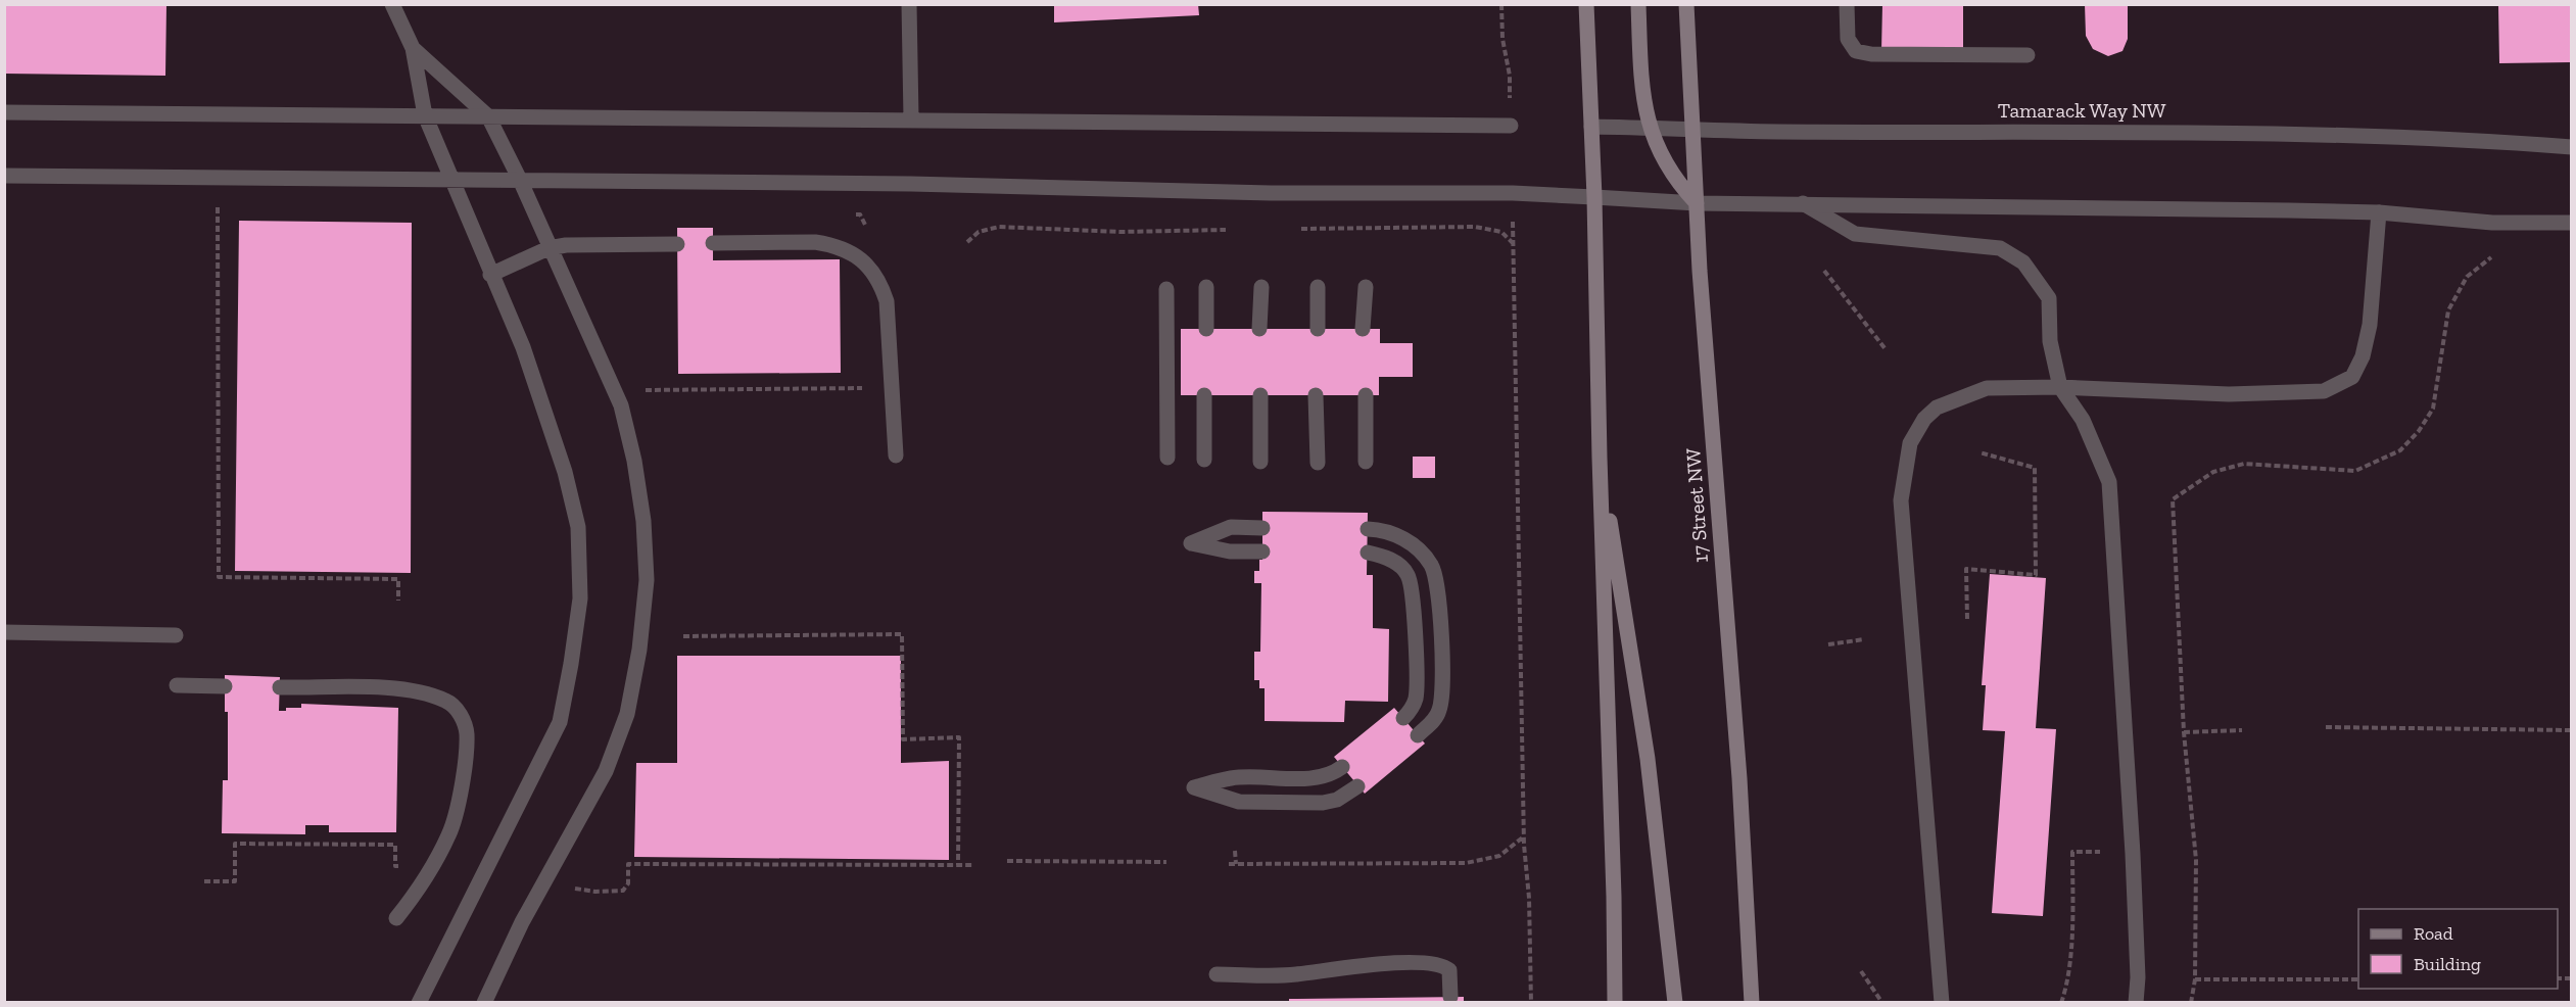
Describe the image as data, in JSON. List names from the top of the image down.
{
  "streets": {
    "main road": ["17 Street NW"],
    "street": ["Tamarack Way NW"]
  },
  "crossings": [
    ["Tamarack Way NW", "17 Street NW"]
  ],
  "legend": ["Road", "Building"]
}
